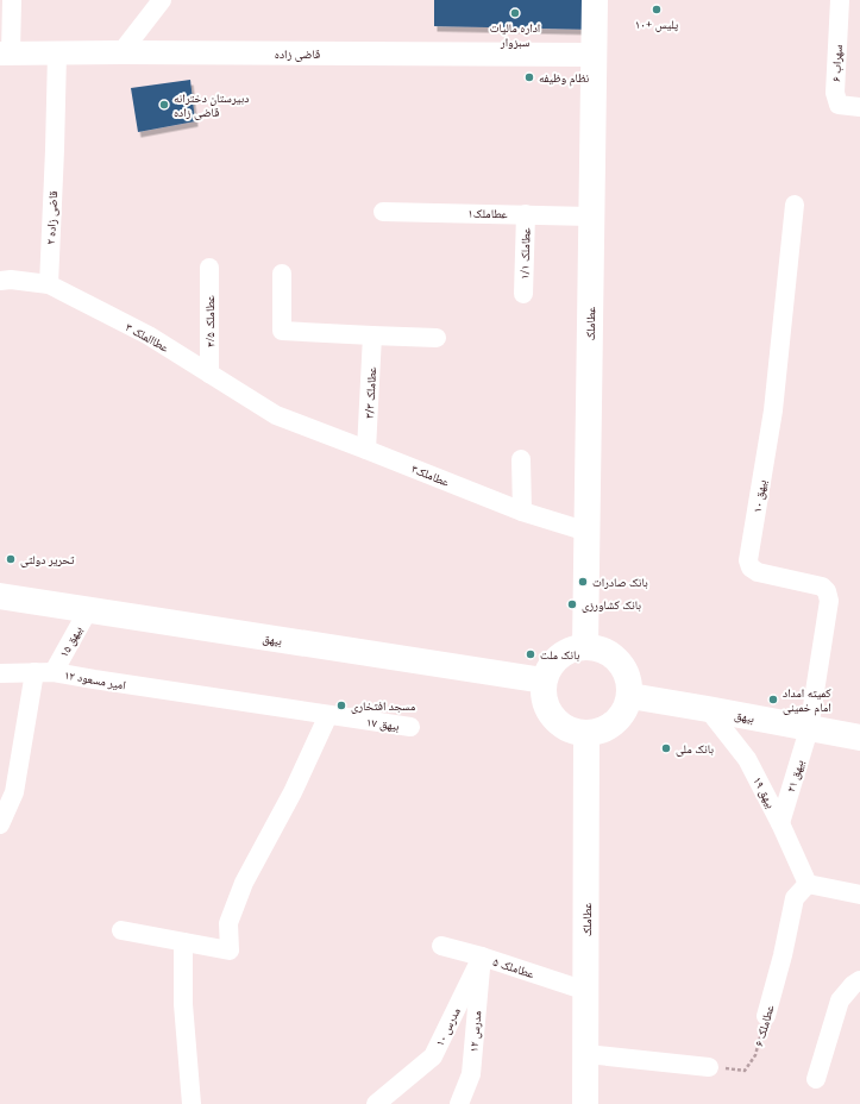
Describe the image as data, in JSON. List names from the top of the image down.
{
  "streets": {
    "main road": ["عطاملک", "بیهق"],
    "street": [
      "قاضی زاده",
      "سهراب ۶",
      "عطاملک۱",
      "قاضی زاده ۲",
      "عطاملک ۱/۱",
      "عطاملک ۳/۵",
      "عطاالملک ۳",
      "عطاملک ۳/۳",
      "عطاملک۳",
      "بیهق ۱۰",
      "بیهق ۱۵",
      "امیر مسعود ۱۲",
      "بیهق ۱۷",
      "بیهق ۲۱",
      "بیهق ۱۹",
      "عطاملک ۵",
      "عطاملک ۶",
      "مدرس ۱۰",
      "مدرس ۱۲"
    ]
  },
  "crossings": [
    ["قاضی زاده", "قاضی زاده ۲"],
    ["قاضی زاده", "عطاملک"],
    ["عطاملک۱", "عطاملک ۱/۱"],
    ["عطاملک۱", "عطاملک"],
    ["قاضی زاده ۲", "عطاالملک ۳"],
    ["عطاملک ۳/۵", "عطاالملک ۳"],
    ["عطاملک", "عطاملک۳"],
    ["عطاملک", "بیهق"],
    ["عطاملک", "عطاملک ۵"],
    ["عطاالملک ۳", "عطاملک۳"],
    ["عطاملک ۳/۳", "عطاملک۳"],
    ["بیهق ۱۰", "بیهق"],
    ["بیهق ۱۰", "بیهق ۲۱"],
    ["بیهق", "بیهق ۱۵"],
    ["بیهق", "بیهق ۲۱"],
    ["بیهق", "بیهق ۱۹"],
    ["بیهق ۱۵", "امیر مسعود ۱۲"],
    ["امیر مسعود ۱۲", "بیهق ۱۷"],
    ["بیهق ۲۱", "بیهق ۱۹"],
    ["بیهق ۱۹", "عطاملک ۶"],
    ["عطاملک ۵", "مدرس ۱۰"],
    ["عطاملک ۵", "مدرس ۱۲"],
    ["مدرس ۱۰", "مدرس ۱۲"]
  ],
  "places": [
    "پلیس +۱۰",
    "اداره مالیات سبزوار",
    "نظام وظیفه",
    "دبیرستان دخترانه قاضی زاده",
    "تحریر دولتی",
    "بانک صادرات",
    "بانک کشاورزی",
    "بانک ملت",
    "کمیته امداد امام خمینی",
    "مسجد افتخاری",
    "بانک ملی"
  ]
}
